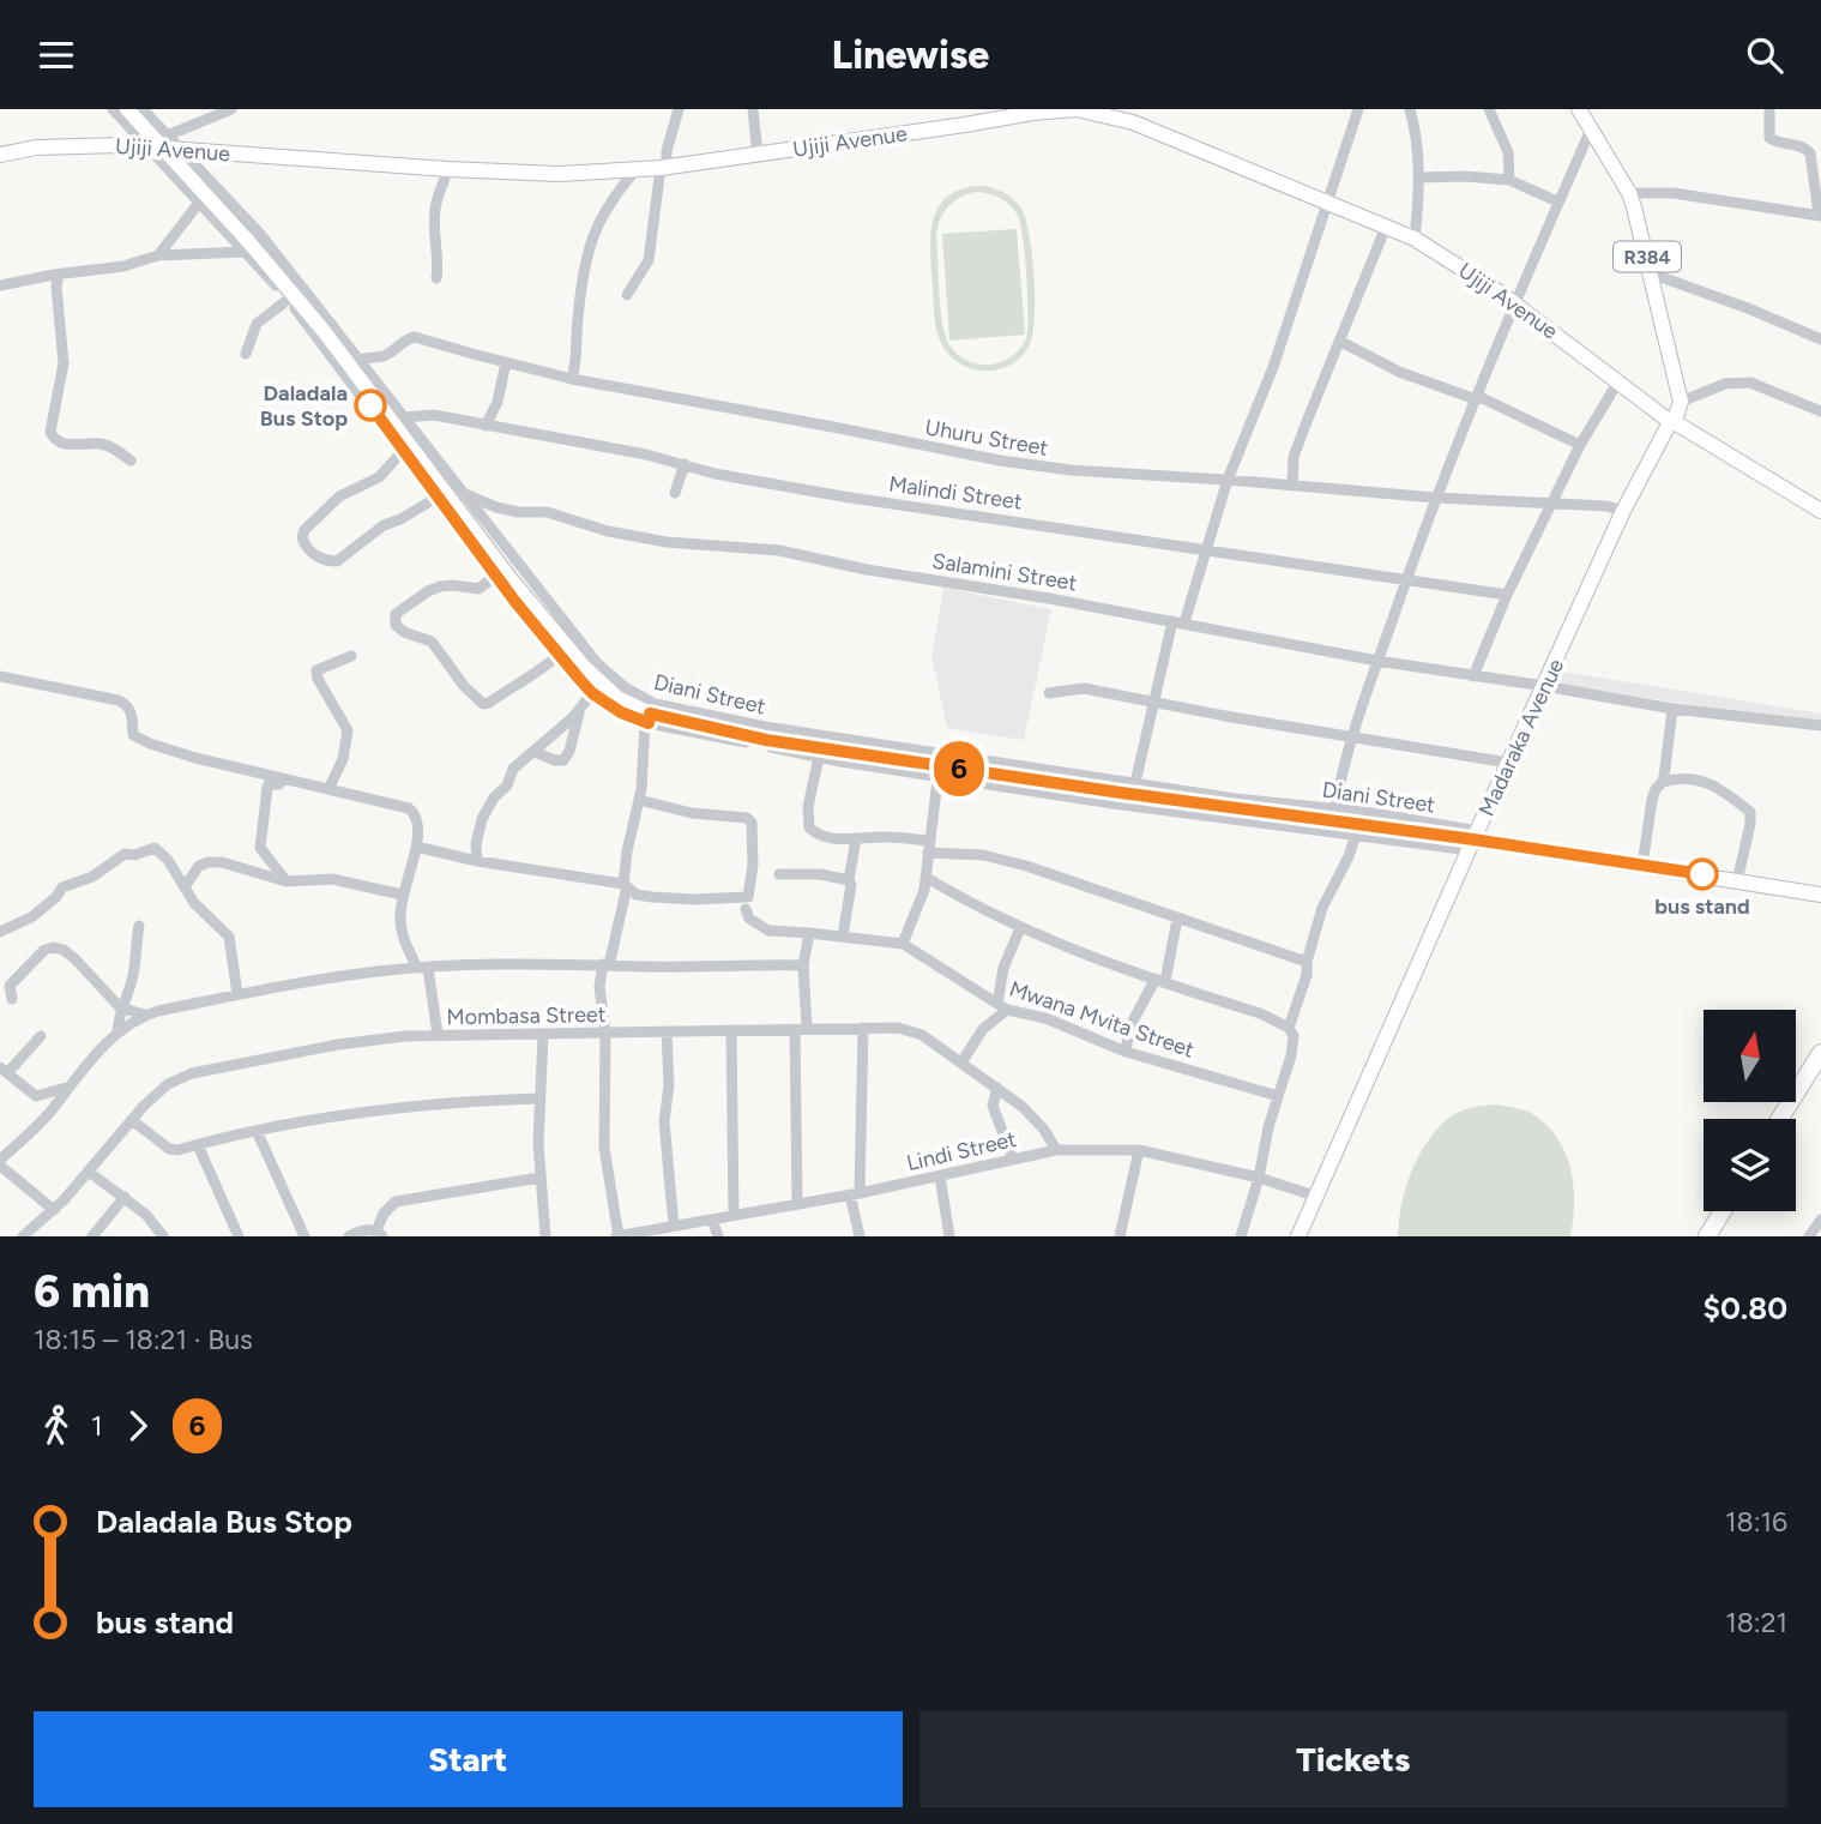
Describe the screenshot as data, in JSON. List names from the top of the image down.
{
  "streets": {
    "main road": ["Ujiji Avenue", "R384", "Madaraka Avenue"],
    "street": [
      "Uhuru Street",
      "Malindi Street",
      "Salamini Street",
      "Diani Street",
      "Mombasa Street",
      "Mwana Mvita Street",
      "Lindi Street"
    ]
  },
  "crossings": [
    ["Ujiji Avenue", "R384"],
    ["Ujiji Avenue", "Diani Street"],
    ["Ujiji Avenue", "Madaraka Avenue"],
    ["R384", "Madaraka Avenue"],
    ["Uhuru Street", "Diani Street"],
    ["Uhuru Street", "Madaraka Avenue"],
    ["Malindi Street", "Diani Street"],
    ["Salamini Street", "Diani Street"],
    ["Salamini Street", "Madaraka Avenue"],
    ["Diani Street", "Madaraka Avenue"],
    ["Madaraka Avenue", "Lindi Street"],
    ["Mombasa Street", "Lindi Street"]
  ],
  "places": ["Daladala Bus Stop", "bus stand"],
  "lines": ["bus line 6"],
  "north": "top",
  "page": {
    "header": "Linewise",
    "on_map": "6",
    "heading": ["6 min", "18:15 – 18:21 · Bus", "$0.80"],
    "legs": ["1", "6"],
    "list": [
      {
        "name": "Daladala Bus Stop",
        "value": "18:16"
      },
      {
        "name": "bus stand",
        "value": "18:21"
      }
    ],
    "buttons": ["Start", "Tickets"]
  }
}
